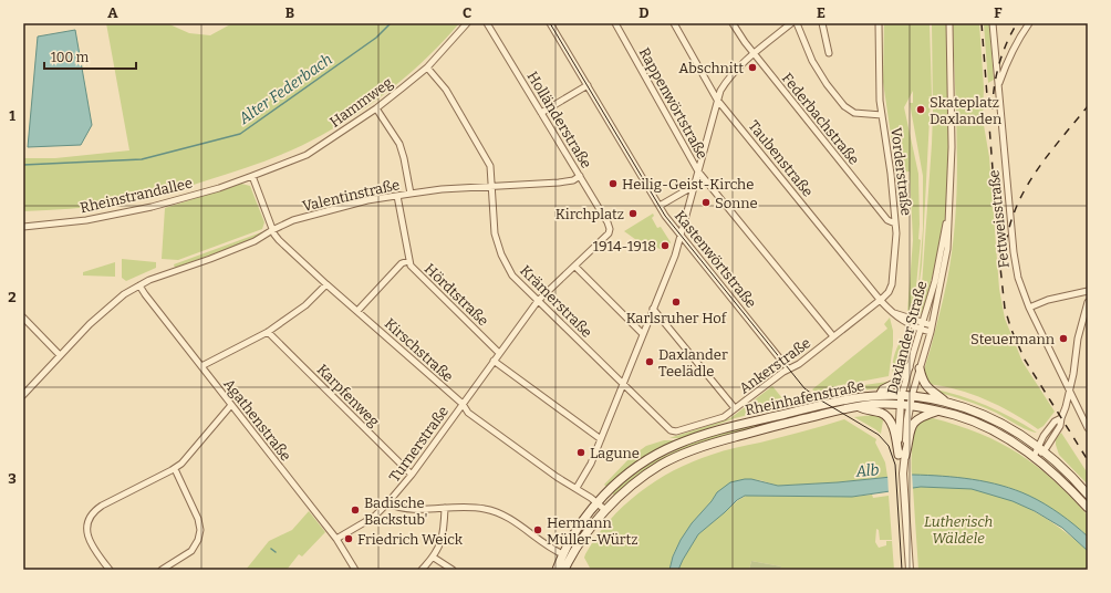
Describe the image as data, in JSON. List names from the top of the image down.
{
  "streets": {
    "main road": ["Rheinhafenstraße"],
    "street": [
      "Hammweg",
      "Rappenwörtstraße",
      "Federbachstraße",
      "Holländerstraße",
      "Taubenstraße",
      "Vorderstraße",
      "Rheinstrandallee",
      "Valentinstraße",
      "Fettweisstraße",
      "Kastenwörtstraße",
      "Hördtstraße",
      "Krämerstraße",
      "Daxlander Straße",
      "Kirschstraße",
      "Ankerstraße",
      "Karpfenweg",
      "Agathenstraße",
      "Turnerstraße"
    ]
  },
  "crossings": [
    ["Hammweg", "Rheinstrandallee"],
    ["Hammweg", "Krämerstraße"],
    ["Hammweg", "Kirschstraße"],
    ["Rappenwörtstraße", "Ankerstraße"],
    ["Federbachstraße", "Vorderstraße"],
    ["Holländerstraße", "Valentinstraße"],
    ["Holländerstraße", "Turnerstraße"],
    ["Taubenstraße", "Vorderstraße"],
    ["Taubenstraße", "Ankerstraße"],
    ["Vorderstraße", "Ankerstraße"],
    ["Rheinstrandallee", "Kirschstraße"],
    ["Valentinstraße", "Hördtstraße"],
    ["Valentinstraße", "Krämerstraße"],
    ["Valentinstraße", "Kirschstraße"],
    ["Valentinstraße", "Agathenstraße"],
    ["Kastenwörtstraße", "Ankerstraße"],
    ["Hördtstraße", "Turnerstraße"],
    ["Krämerstraße", "Ankerstraße"],
    ["Krämerstraße", "Turnerstraße"],
    ["Daxlander Straße", "Rheinhafenstraße"],
    ["Kirschstraße", "Rheinhafenstraße"],
    ["Kirschstraße", "Turnerstraße"],
    ["Karpfenweg", "Turnerstraße"],
    ["Agathenstraße", "Turnerstraße"]
  ],
  "water": ["Alter Federbach", "Alb"],
  "parks": ["Lutherisch Wäldele"],
  "places": [
    "Abschnitt",
    "Skateplatz Daxlanden",
    "Heilig-Geist-Kirche",
    "Sonne",
    "Kirchplatz",
    "1914-1918",
    "Karlsruher Hof",
    "Steuermann",
    "Daxlander Teelädle",
    "Lagune",
    "Badische Backstub'",
    "Hermann Müller-Würtz",
    "Friedrich Weick"
  ],
  "scale_bar": "100 m",
  "grid": {
    "columns": [
      "A",
      "B",
      "C",
      "D",
      "E",
      "F"
    ],
    "rows": ["1", "2", "3"]
  }
}
